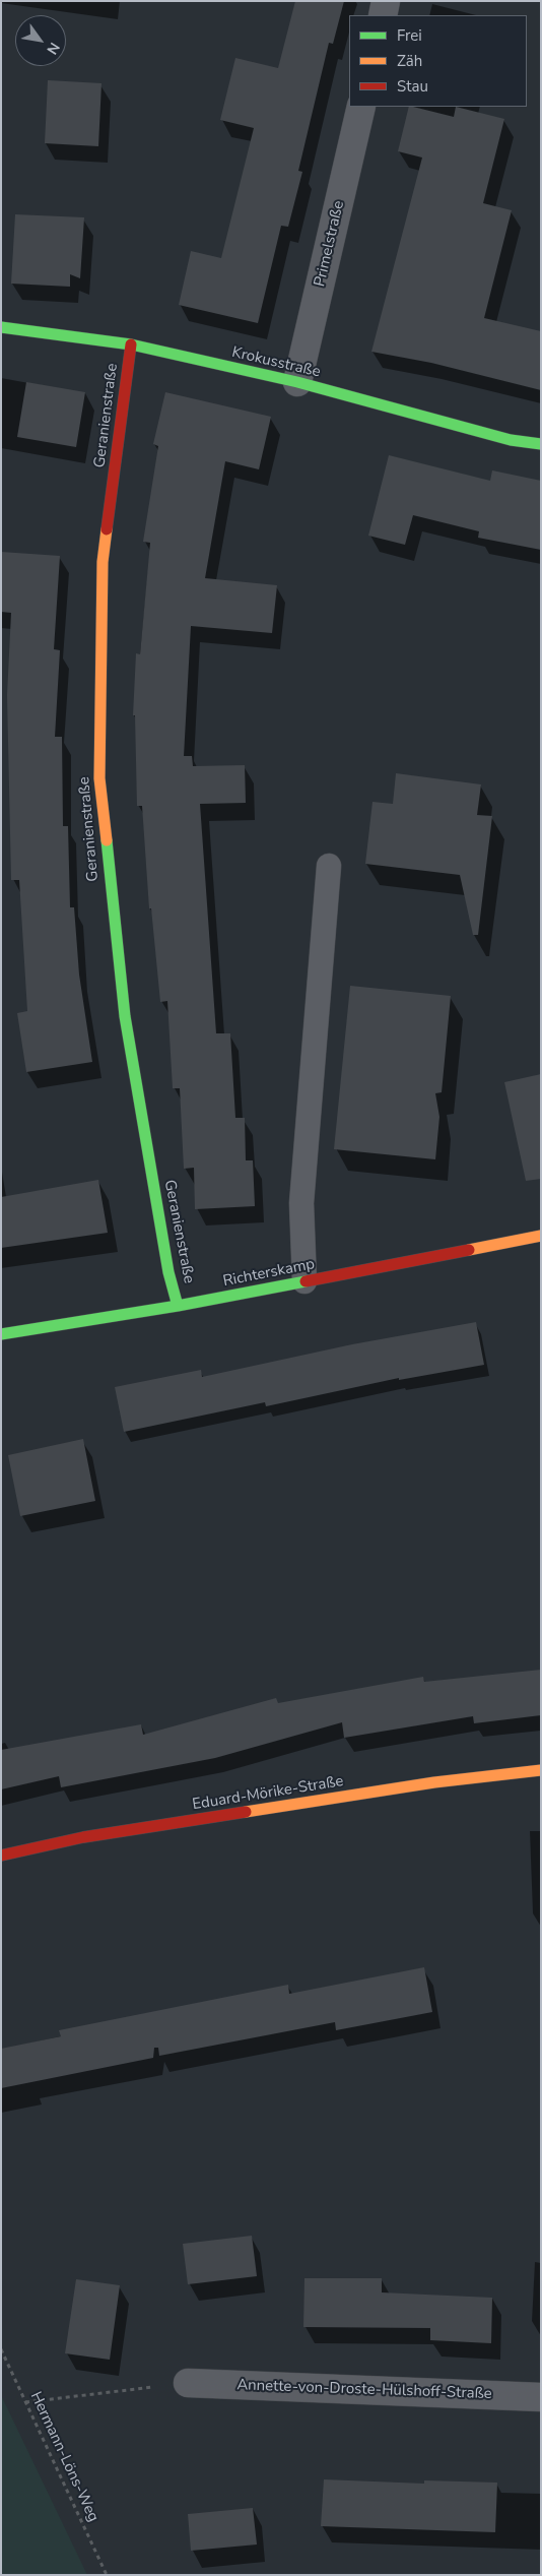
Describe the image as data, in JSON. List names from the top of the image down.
{
  "streets": {
    "street": [
      "Primelstraße",
      "Krokusstraße",
      "Geranienstraße",
      "Richterskamp",
      "Eduard-Mörike-Straße",
      "Annette-von-Droste-Hülshoff-Straße"
    ],
    "path": ["Hermann-Löns-Weg"]
  },
  "crossings": [
    ["Primelstraße", "Krokusstraße"],
    ["Krokusstraße", "Geranienstraße"],
    ["Geranienstraße", "Richterskamp"]
  ],
  "legend": ["Frei", "Zäh", "Stau"],
  "north": "bottom right"
}
